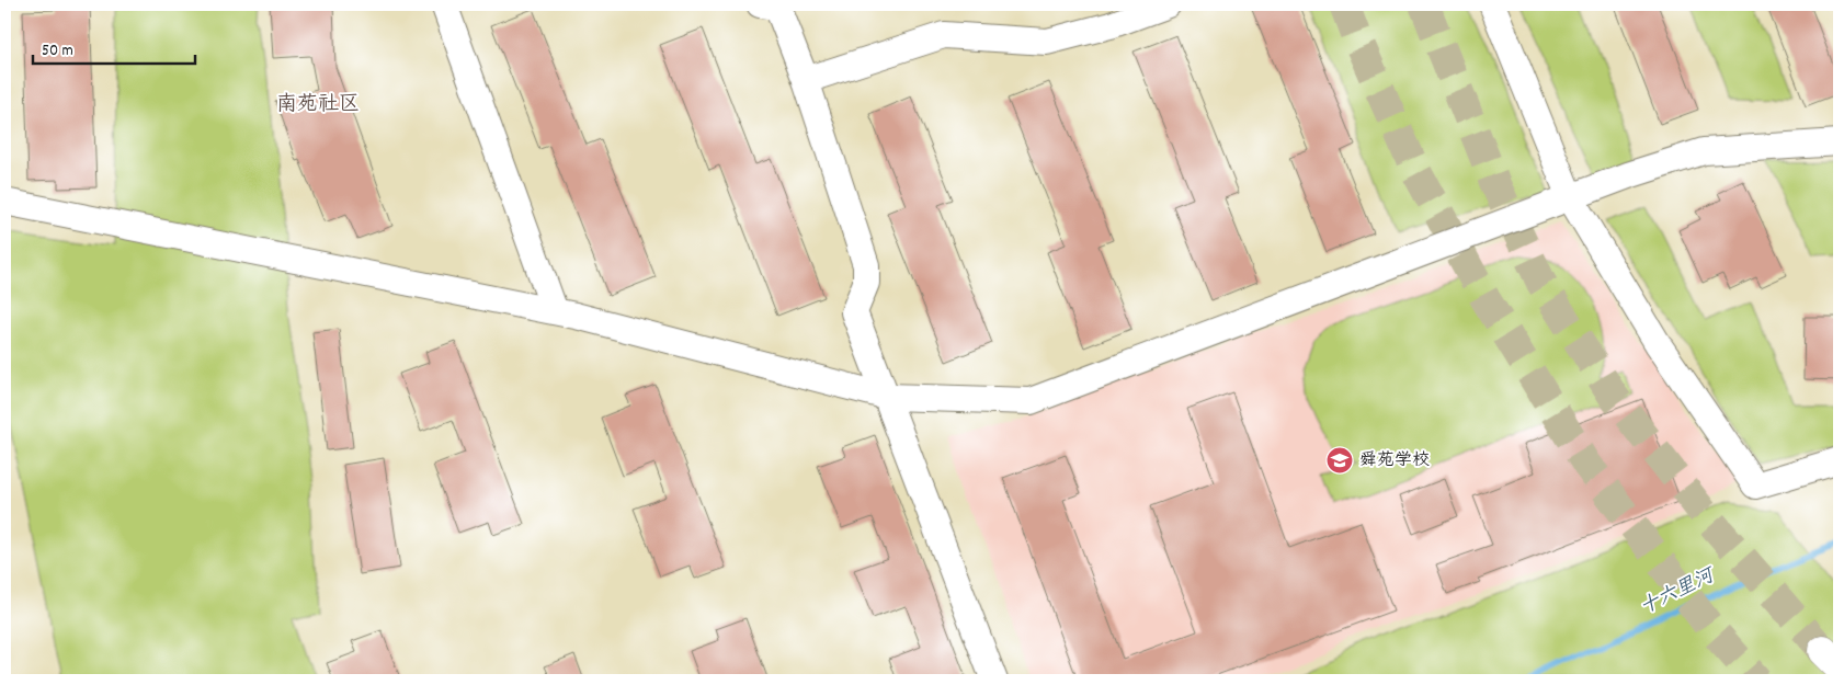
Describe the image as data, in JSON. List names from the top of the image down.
{
  "districts": ["南苑社区"],
  "water": ["十六里河"],
  "places": {
    "school or university": ["舜苑学校"]
  },
  "scale_bar": "50 m"
}
